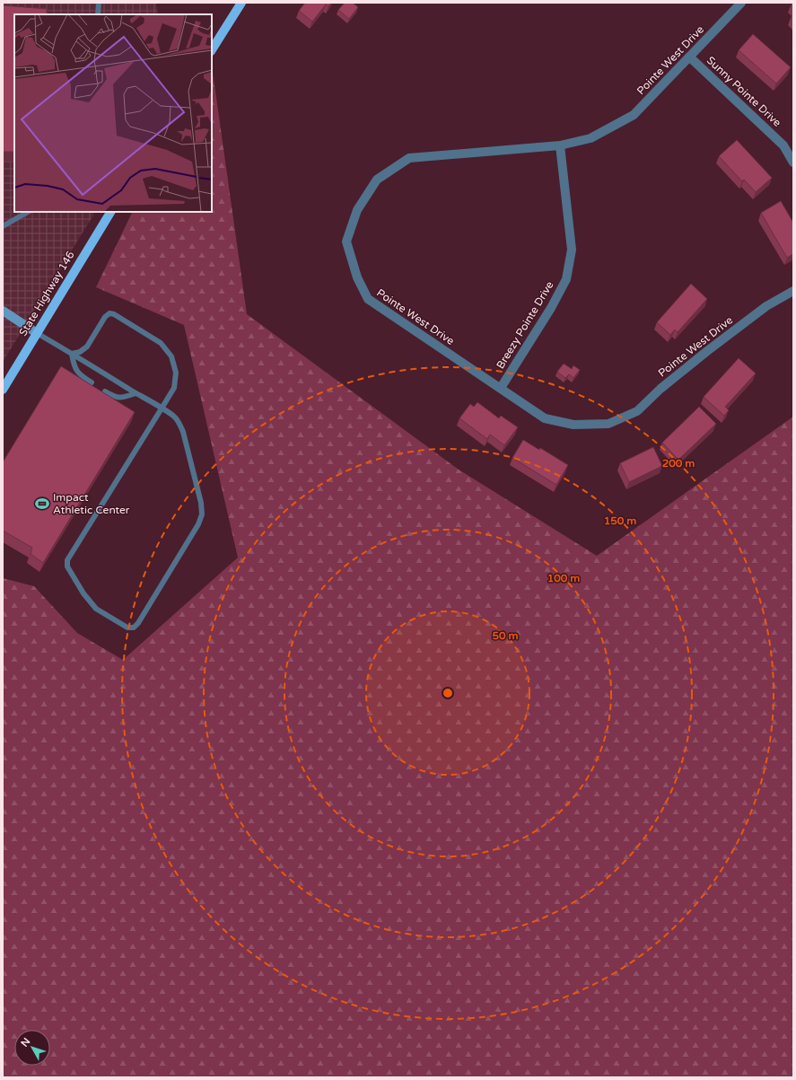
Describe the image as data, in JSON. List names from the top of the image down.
{
  "streets": {
    "main road": ["State Highway 146"],
    "street": ["Pointe West Drive", "Sunny Pointe Drive", "Breezy Pointe Drive"]
  },
  "crossings": [
    ["Pointe West Drive", "Sunny Pointe Drive"],
    ["Pointe West Drive", "Breezy Pointe Drive"]
  ],
  "places": {
    "sports": ["Impact Athletic Center"]
  },
  "north": "top left",
  "rings": [
    "200 m",
    "150 m",
    "100 m",
    "50 m"
  ]
}
